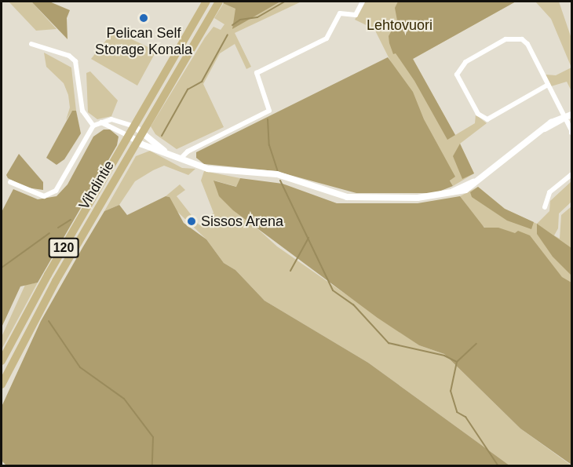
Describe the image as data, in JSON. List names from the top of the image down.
{
  "streets": {
    "main road": ["Vihdintie", "120"]
  },
  "parks": ["Lehtovuori"],
  "places": ["Pelican Self Storage Konala", "Sissos Arena"]
}
